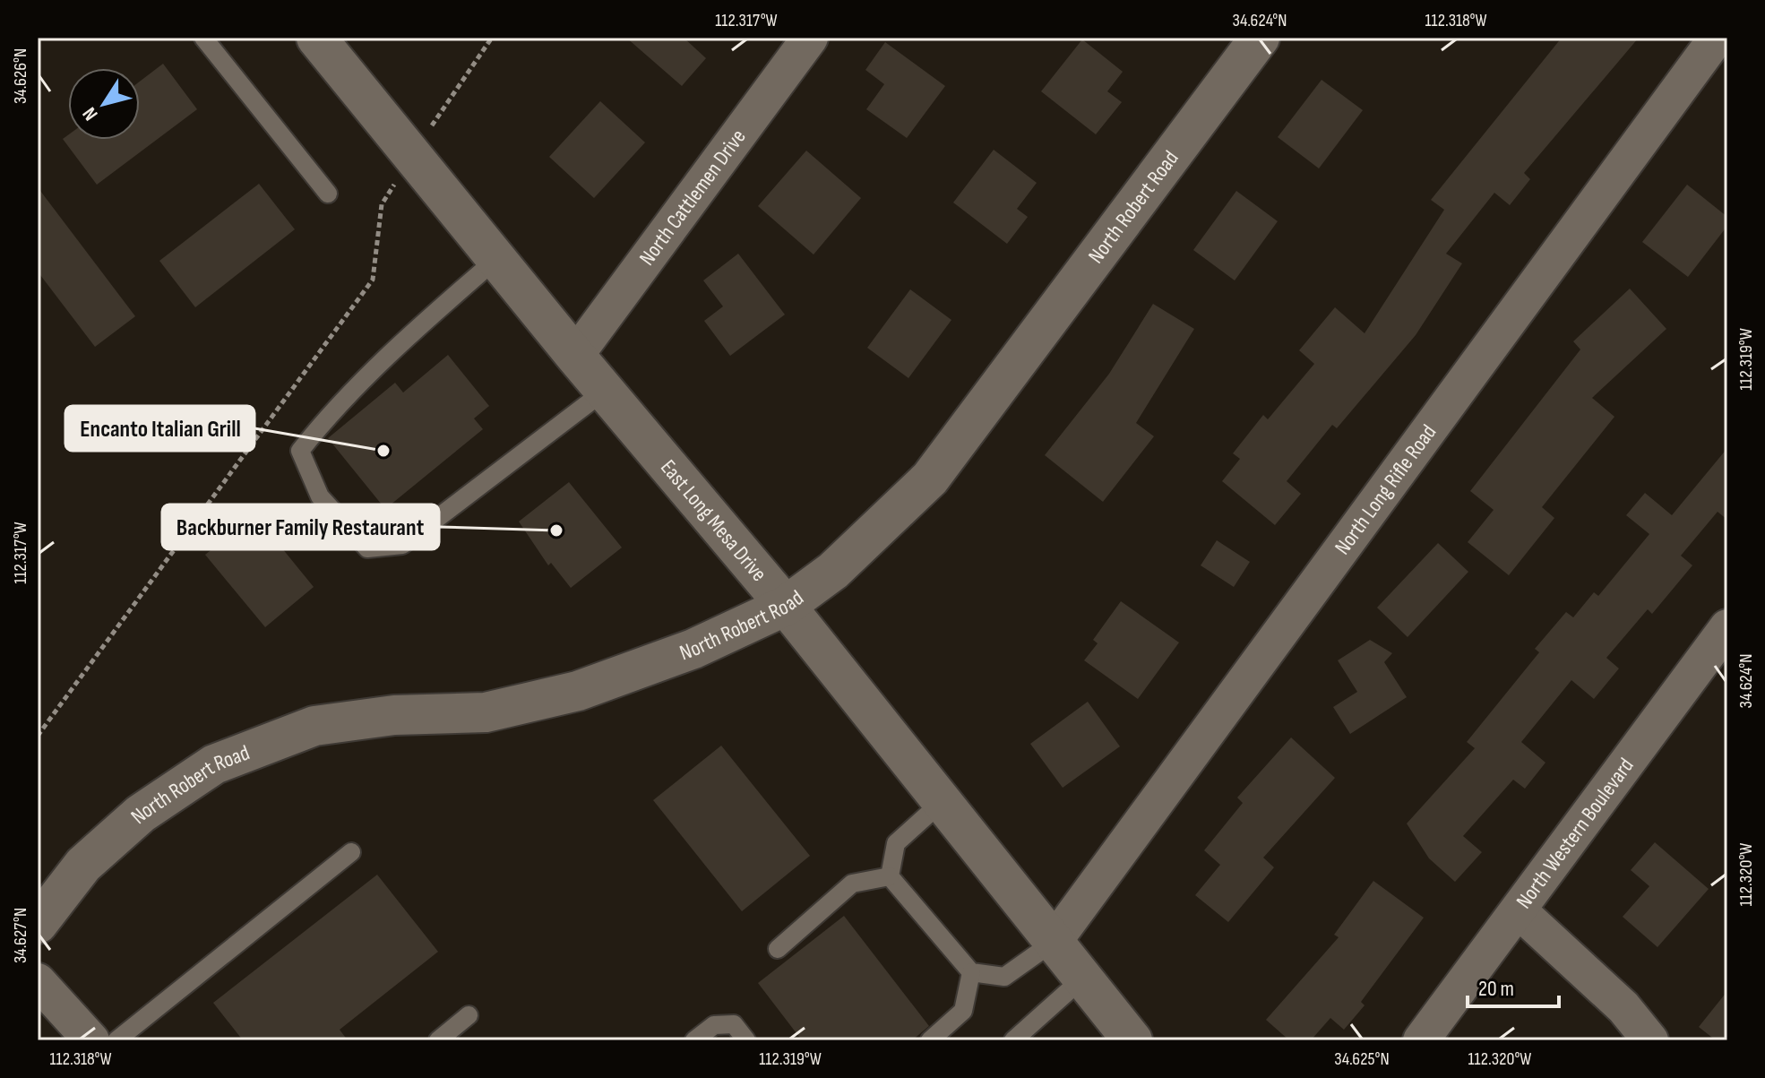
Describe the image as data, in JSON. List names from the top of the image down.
{
  "streets": {
    "main road": ["North Robert Road", "East Long Mesa Drive"],
    "street": ["North Cattlemen Drive", "North Long Rifle Road", "North Western Boulevard"]
  },
  "crossings": [
    ["North Cattlemen Drive", "East Long Mesa Drive"],
    ["North Robert Road", "East Long Mesa Drive"],
    ["North Long Rifle Road", "East Long Mesa Drive"]
  ],
  "places": ["Encanto Italian Grill", "Backburner Family Restaurant"],
  "scale_bar": "20 m",
  "north": "bottom left",
  "coordinates": [
    "112.317°W",
    "34.624°N",
    "112.318°W",
    "34.626°N",
    "112.319°W",
    "112.320°W",
    "34.627°N",
    "34.625°N"
  ]
}
